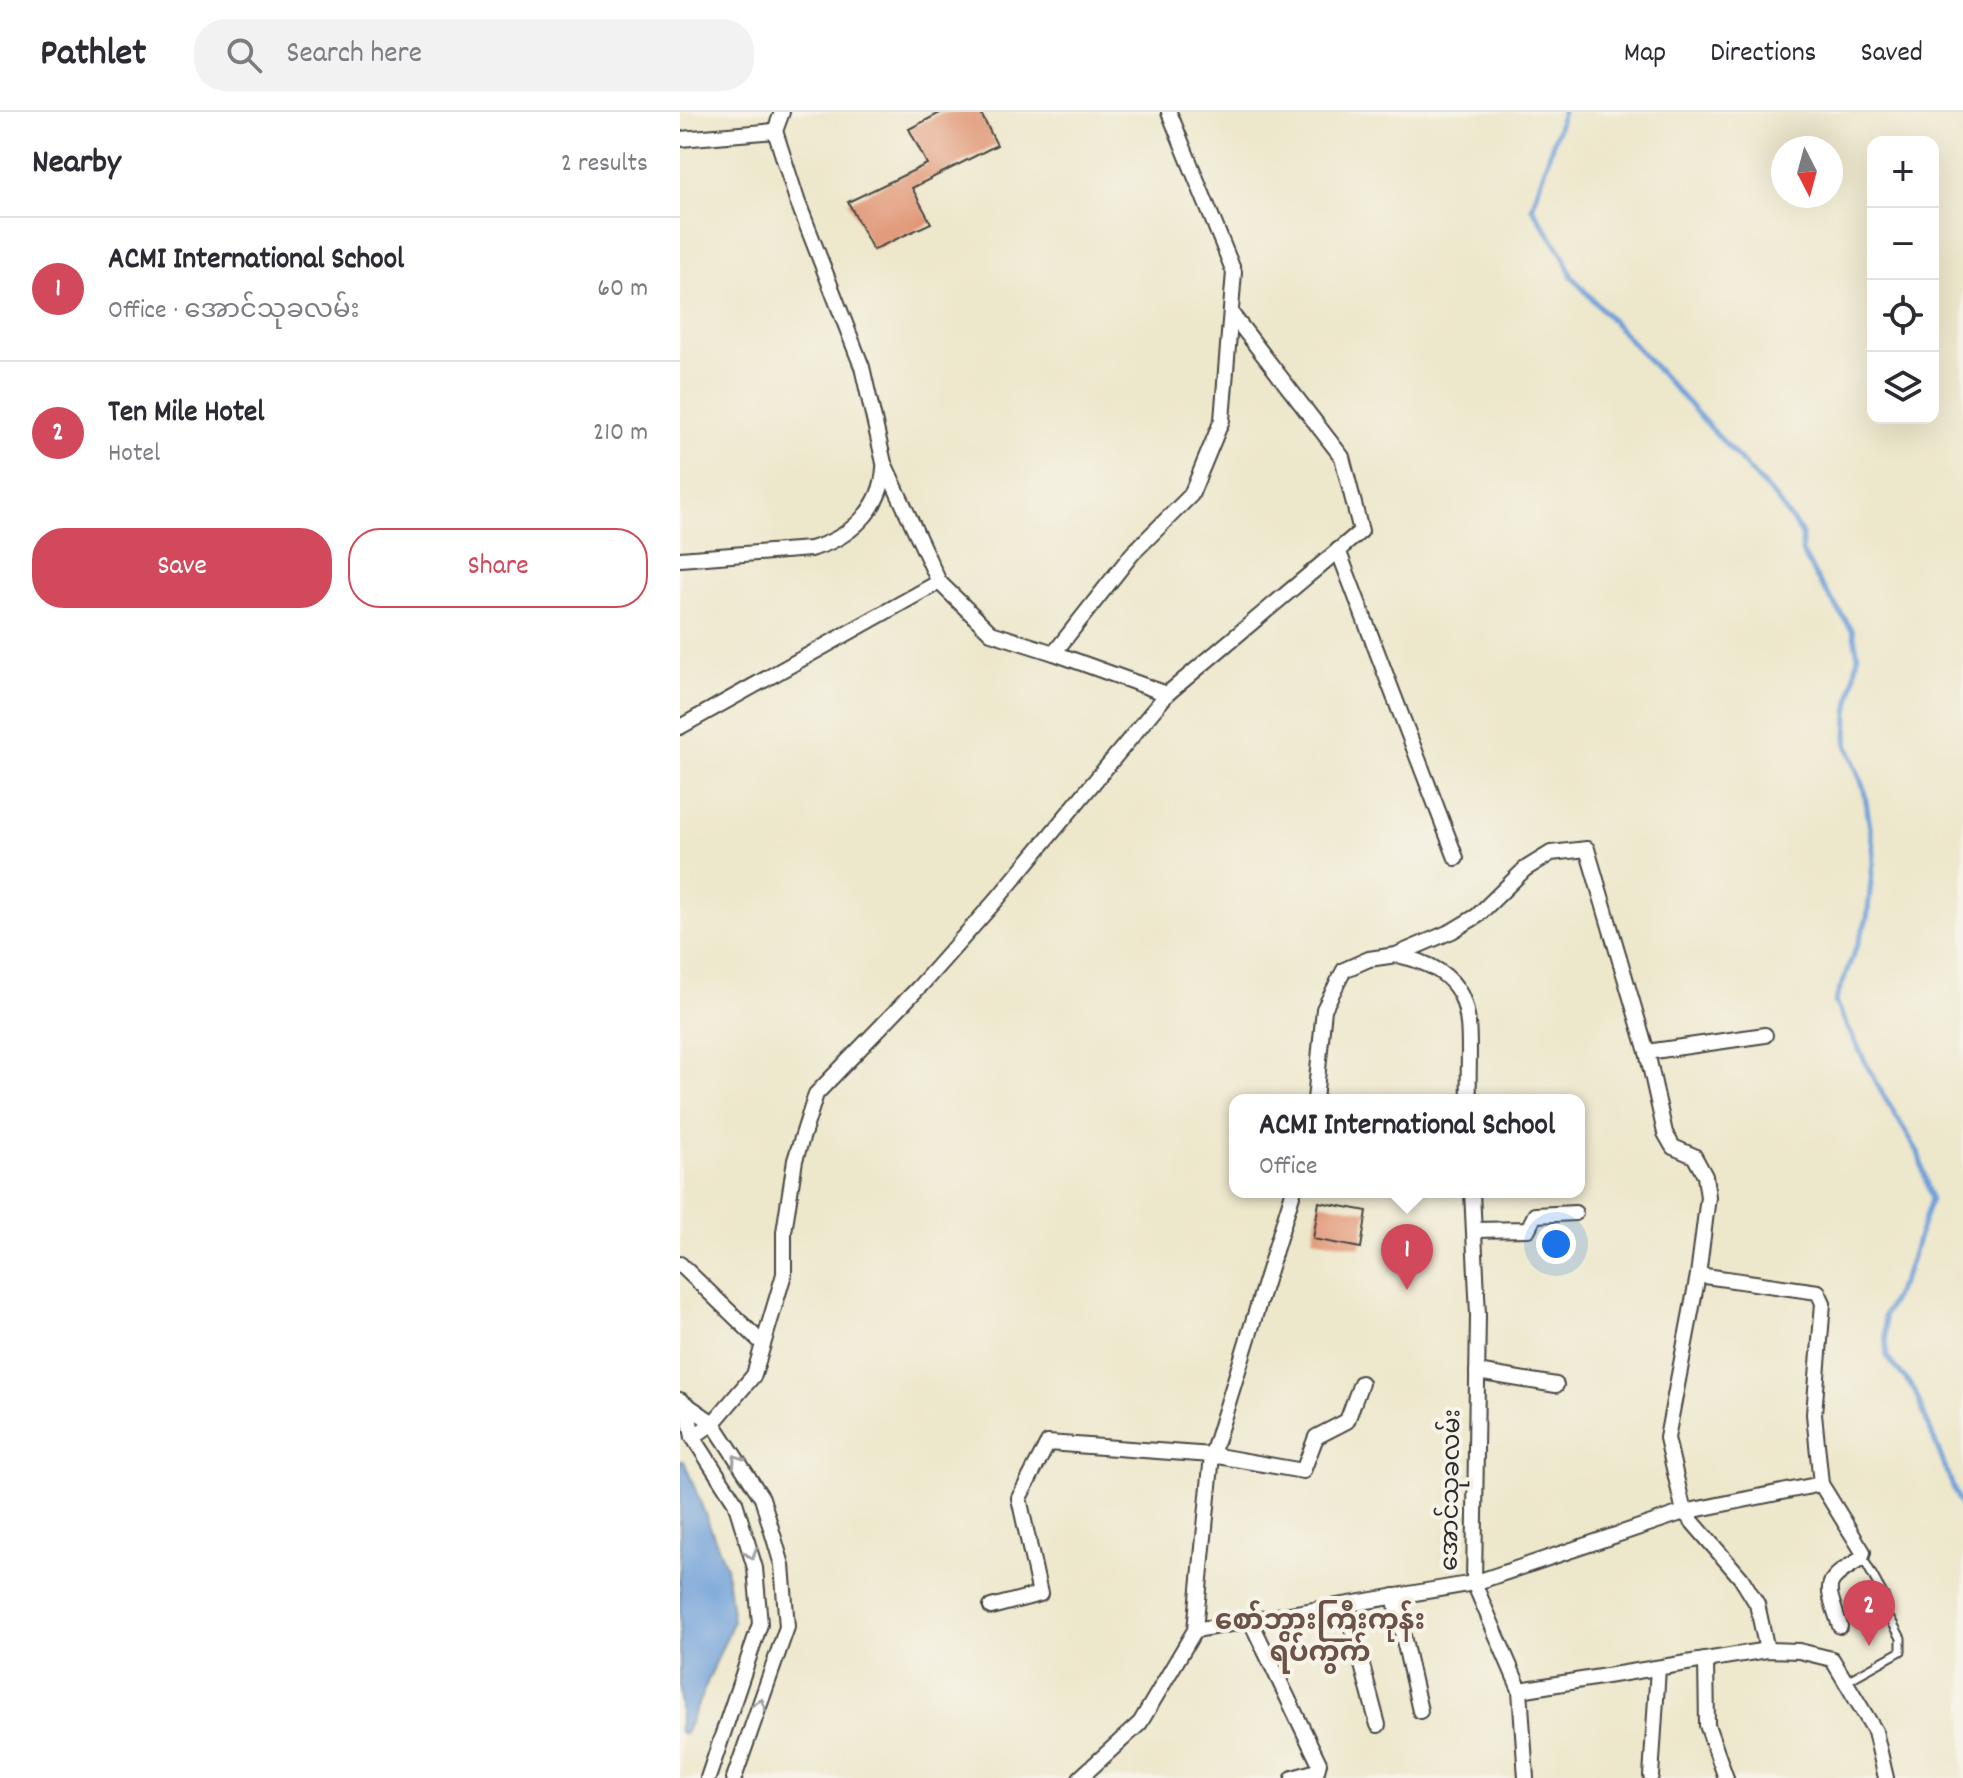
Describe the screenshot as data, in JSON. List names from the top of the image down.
{
  "streets": {
    "street": ["အောင်သုခလမ်း"]
  },
  "districts": ["စော်ဘွားကြီးကုန်း ရပ်ကွက်"],
  "north": "bottom",
  "page": {
    "header": "Pathlet",
    "search": "Search here",
    "nav": ["Map", "Directions", "Saved"],
    "heading": ["Nearby", "2 results"],
    "map_buttons": ["+", "−"],
    "list": [
      {
        "mark": "1",
        "name": "ACMI International School",
        "note": "Office · အောင်သုခလမ်း",
        "value": "60 m"
      },
      {
        "mark": "2",
        "name": "Ten Mile Hotel",
        "note": "Hotel",
        "value": "210 m"
      }
    ],
    "buttons": ["Save", "Share"],
    "popup": ["ACMI International School", "Office"],
    "pins": ["1", "2"]
  }
}
